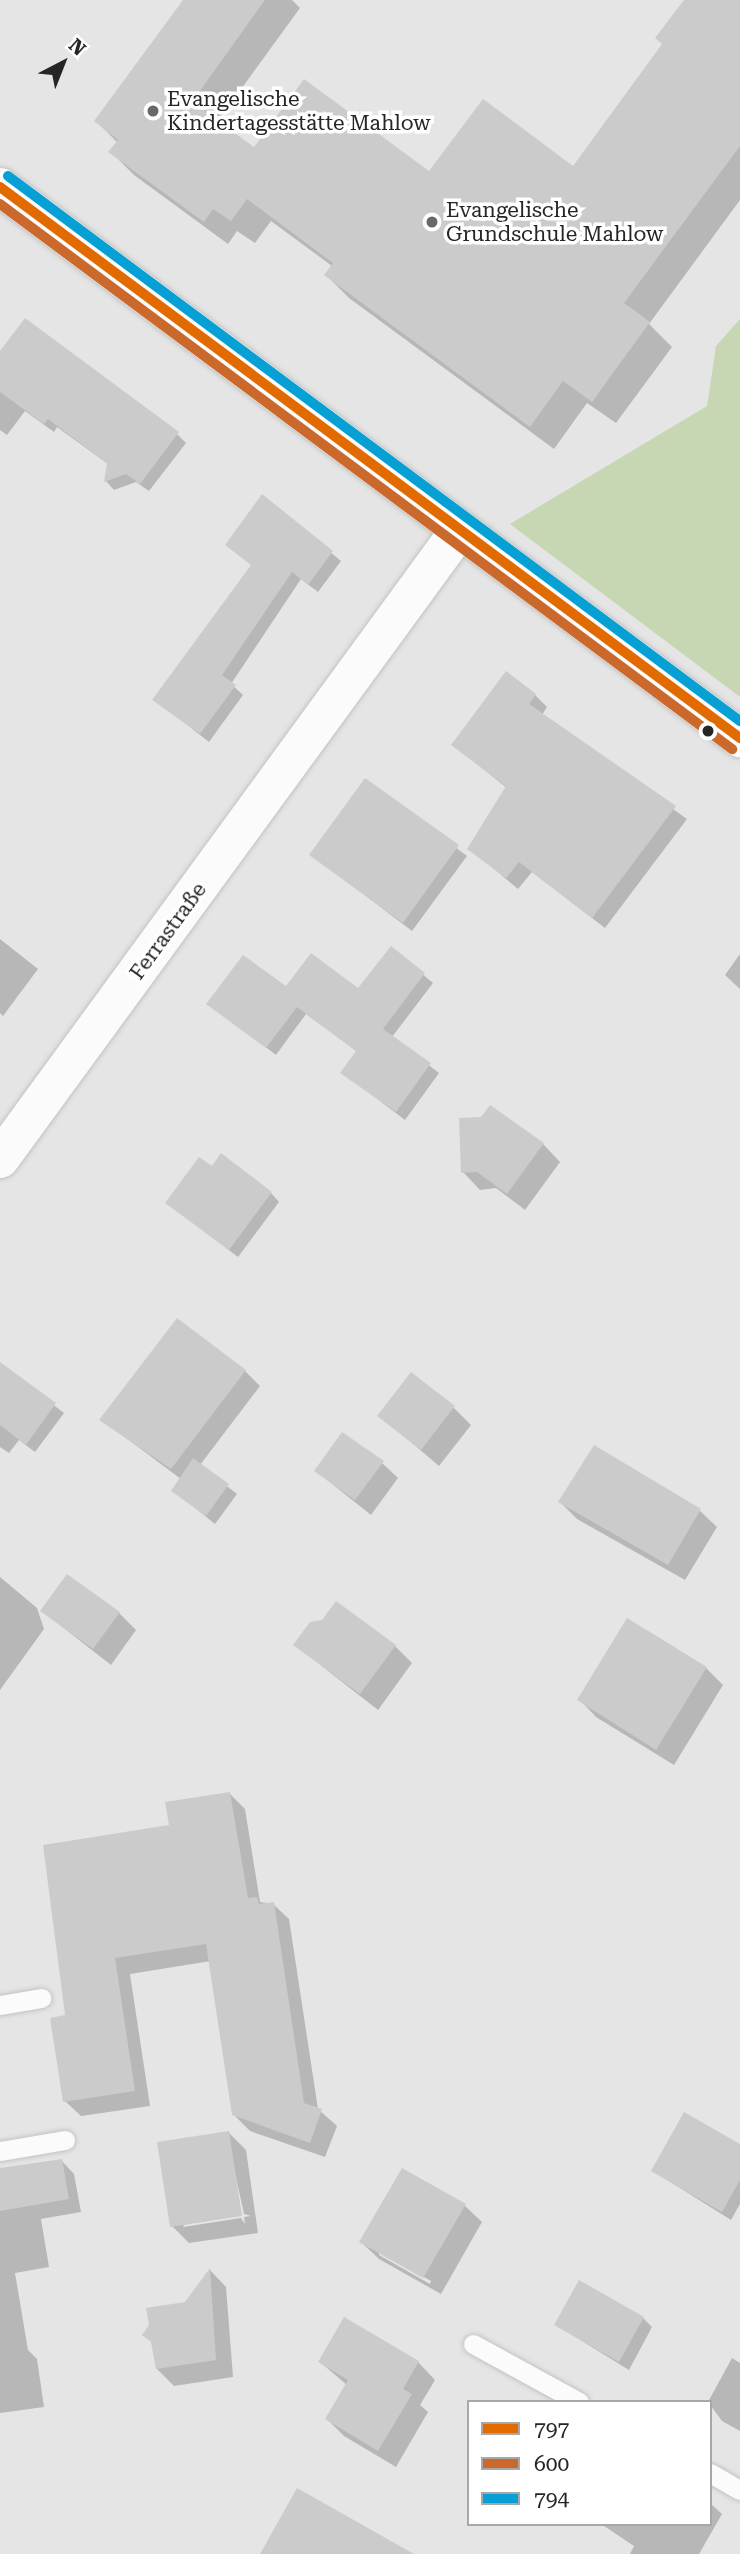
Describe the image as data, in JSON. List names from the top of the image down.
{
  "streets": {
    "street": ["Ferrastraße"]
  },
  "places": ["Evangelische Kindertagesstätte Mahlow", "Evangelische Grundschule Mahlow"],
  "lines": ["transit line 794", "transit line 797", "transit line 600"],
  "legend": ["797", "600", "794"],
  "north": "top right"
}
